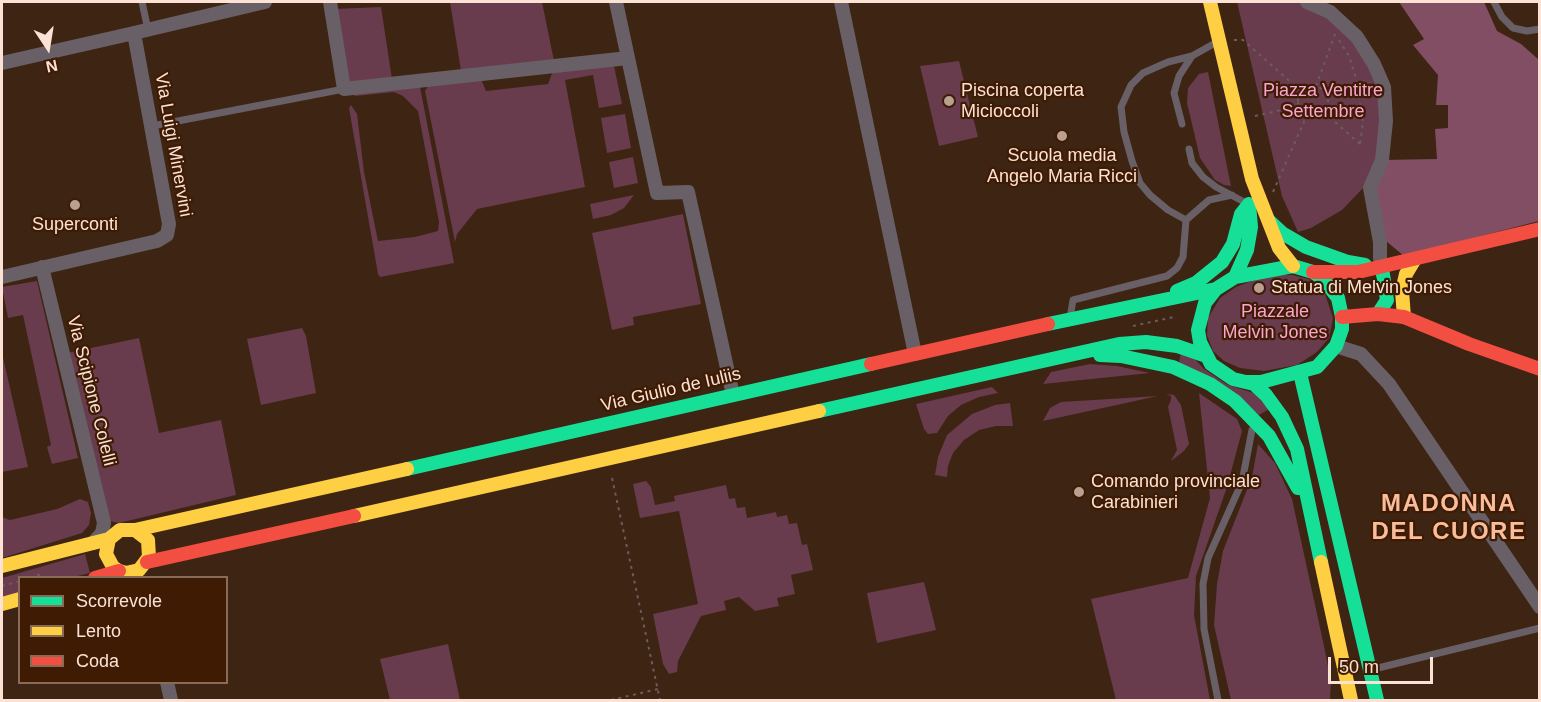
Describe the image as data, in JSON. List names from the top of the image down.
{
  "streets": {
    "main road": ["Via Giulio de Iuliis"],
    "street": ["Via Luigi Minervini", "Via Scipione Colelli"]
  },
  "crossings": [
    ["Via Luigi Minervini", "Via Scipione Colelli"]
  ],
  "districts": ["MADONNA DEL CUORE"],
  "parks": ["Piazza Ventitre Settembre", "Piazzale Melvin Jones"],
  "places": [
    "Piscina coperta Micioccoli",
    "Scuola media Angelo Maria Ricci",
    "Superconti",
    "Statua di Melvin Jones",
    "Comando provinciale Carabinieri"
  ],
  "legend": ["Scorrevole", "Lento", "Coda"],
  "scale_bar": "50 m",
  "north": "bottom"
}
